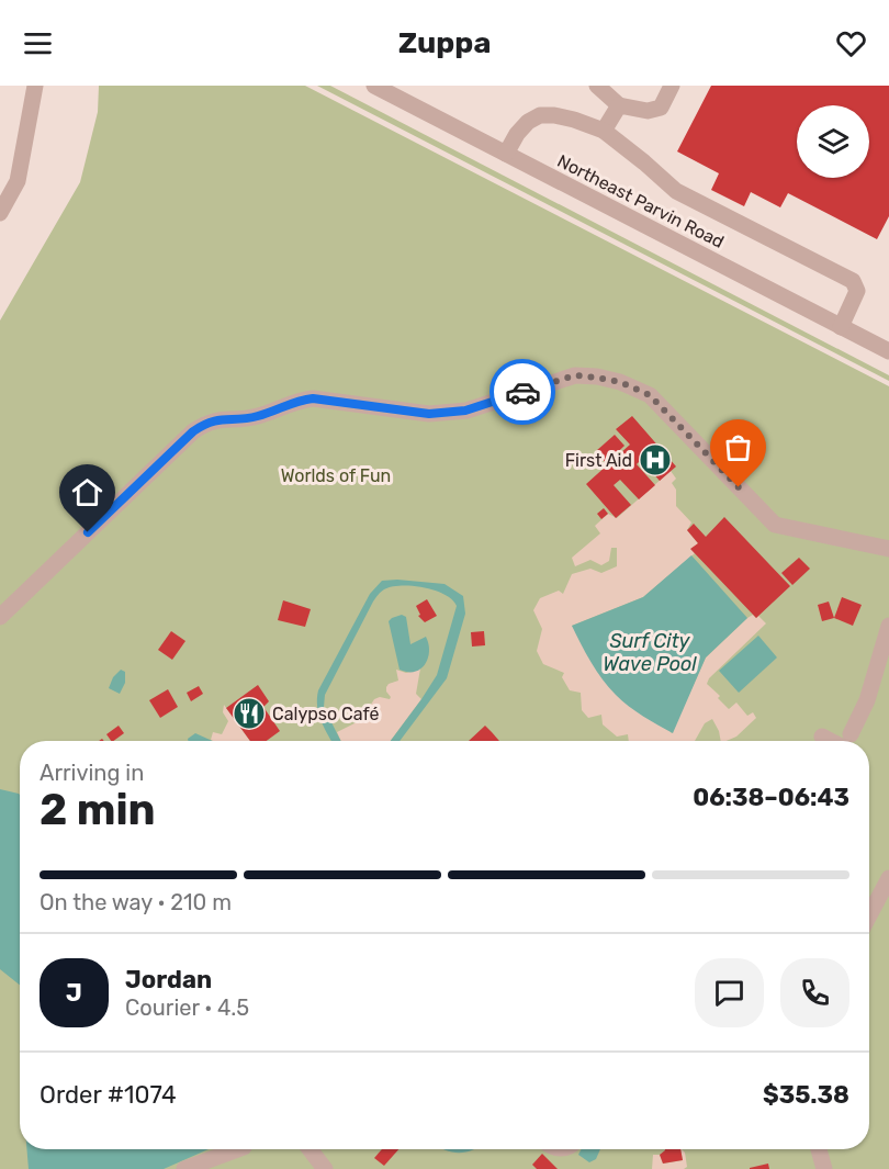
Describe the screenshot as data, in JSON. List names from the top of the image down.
{
  "streets": {
    "street": ["Northeast Parvin Road"]
  },
  "water": ["Surf City Wave Pool"],
  "parks": ["Worlds of Fun"],
  "places": {
    "hospital": ["First Aid"],
    "restaurant": ["Calypso Café"]
  },
  "page": {
    "header": "Zuppa",
    "heading": ["2 min", "Arriving in", "06:38–06:43"],
    "panel": [
      "Jordan",
      "Courier · 4.5",
      "Order #1074",
      "$35.38"
    ],
    "bar": "On the way · 210 m",
    "round": "J"
  }
}
